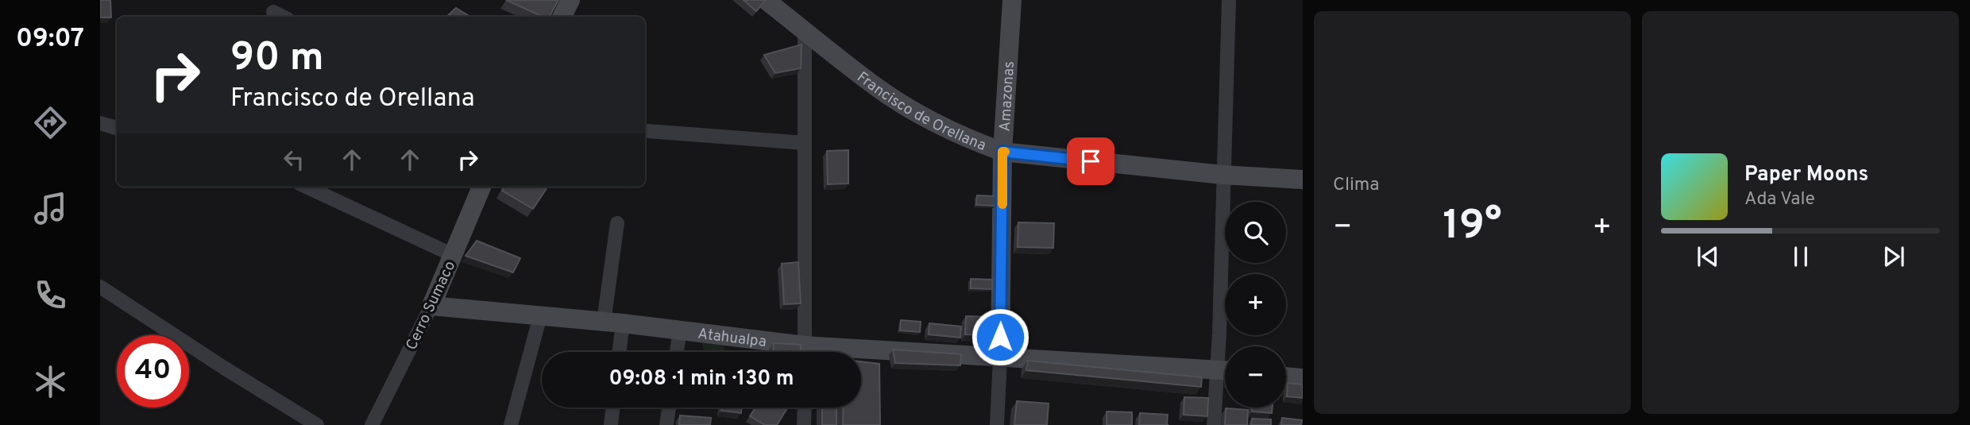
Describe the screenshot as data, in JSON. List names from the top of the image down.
{
  "streets": {
    "street": [
      "Amazonas",
      "Francisco de Orellana",
      "Cerro Sumaco",
      "Atahualpa"
    ]
  },
  "crossings": [
    ["Amazonas", "Francisco de Orellana"],
    ["Amazonas", "Atahualpa"],
    ["Cerro Sumaco", "Atahualpa"]
  ],
  "page": {
    "tabs": "09:07",
    "tile": "Clima",
    "turn": ["90 m", "Francisco de Orellana"],
    "song": ["Paper Moons", "Ada Vale"],
    "map_buttons": ["+", "−"],
    "heat": ["−", "19°", "+"],
    "limit": "40",
    "trip": "09:08 · 1 min · 130 m"
  }
}
